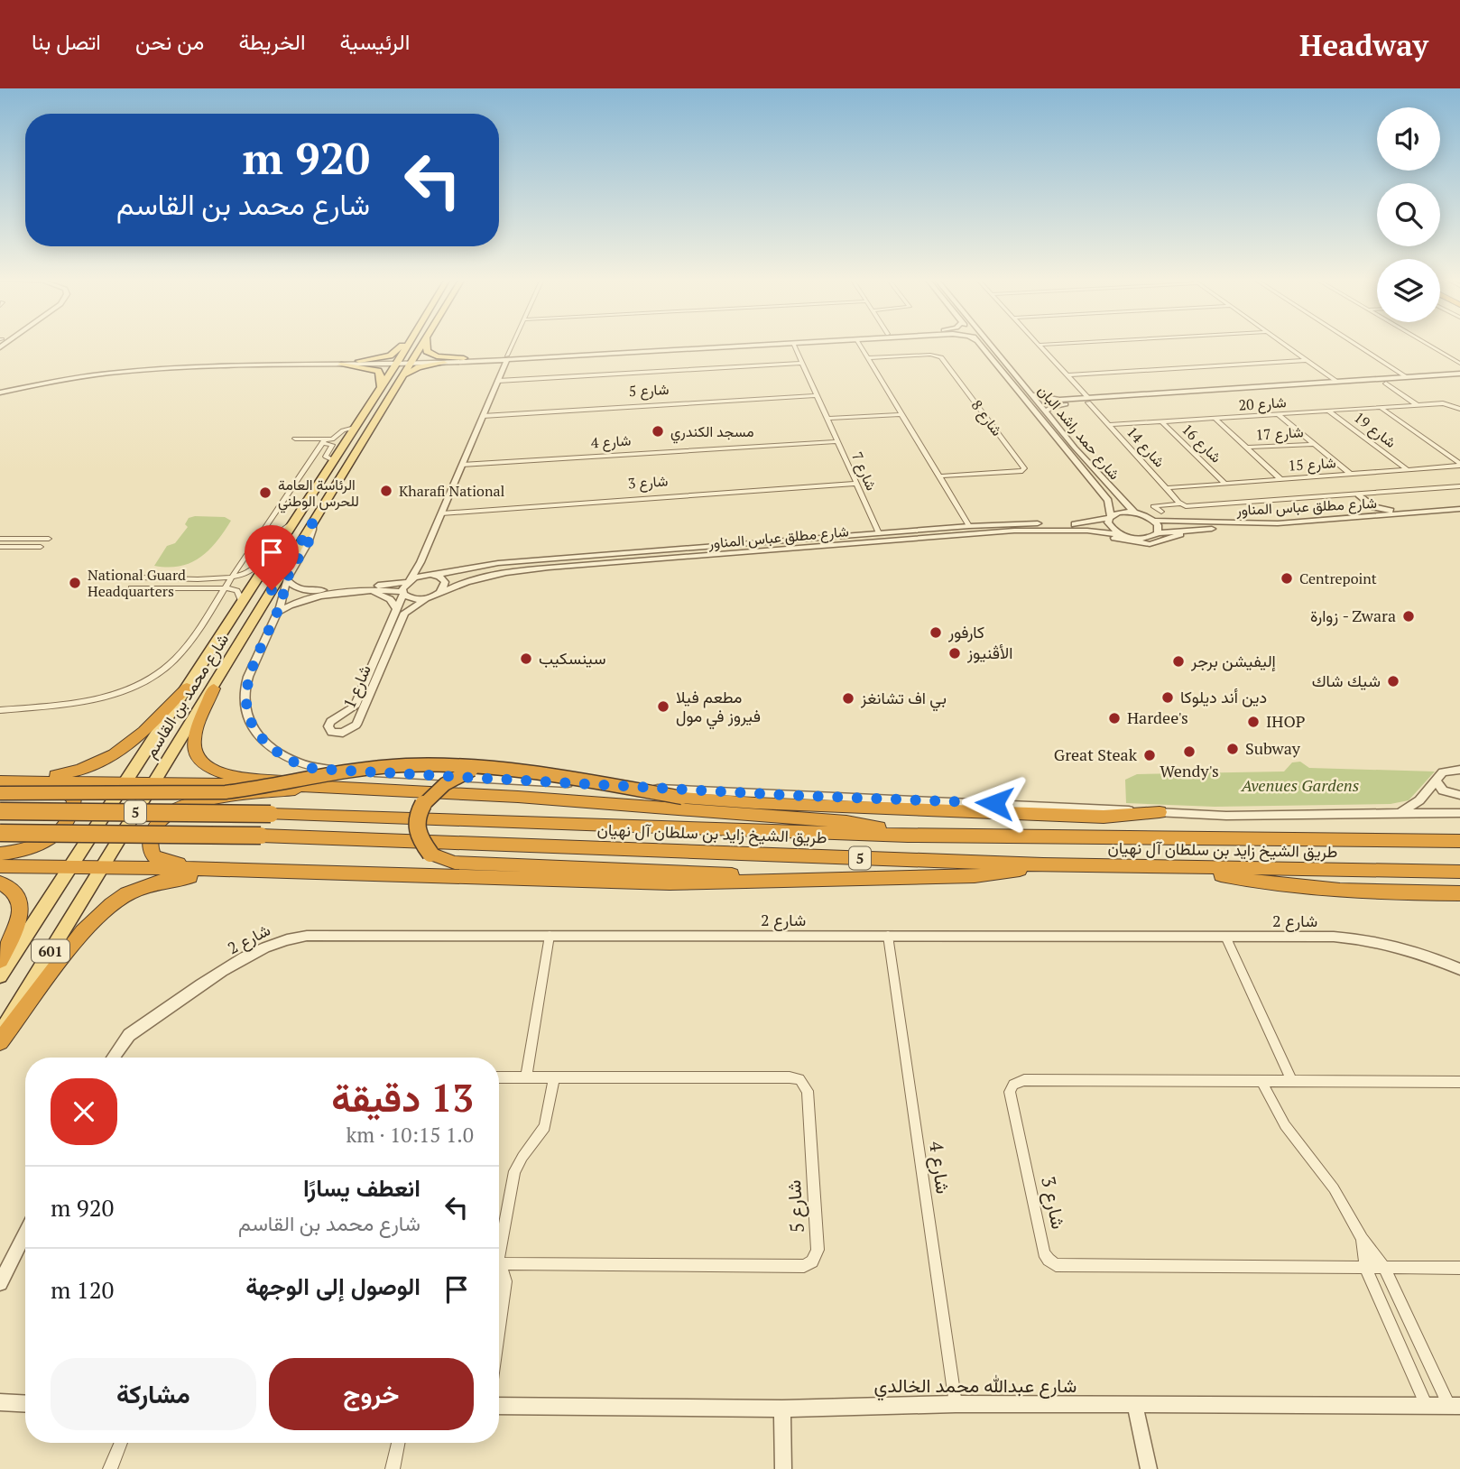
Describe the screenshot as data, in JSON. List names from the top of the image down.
{
  "streets": {
    "highway": ["5", "طريق الشيخ زايد بن سلطان آل نهيان"],
    "main road": ["شارع محمد بن القاسم", "601"],
    "street": [
      "شارع 5",
      "شارع 20",
      "شارع 8",
      "شارع 19",
      "شارع حمد راشد البان",
      "شارع 17",
      "شارع 4",
      "شارع 16",
      "شارع 14",
      "شارع 15",
      "شارع 7",
      "شارع 3",
      "شارع مطلق عباس المناور",
      "شارع 1",
      "شارع 2",
      "شارع عبدالله محمد الخالدي"
    ]
  },
  "crossings": [
    ["شارع 5", "شارع 7"],
    ["شارع 20", "شارع 19"],
    ["شارع 20", "شارع 17"],
    ["شارع 20", "شارع 16"],
    ["شارع 20", "شارع 14"],
    ["شارع 20", "شارع 15"],
    ["شارع 19", "شارع 15"],
    ["شارع حمد راشد البان", "شارع مطلق عباس المناور"],
    ["شارع 17", "شارع 15"],
    ["شارع 4", "شارع 7"],
    ["شارع 4", "شارع 2"],
    ["شارع 4", "شارع عبدالله محمد الخالدي"],
    ["شارع 16", "شارع 15"],
    ["شارع 14", "شارع 15"],
    ["شارع 7", "شارع 3"],
    ["شارع 7", "شارع مطلق عباس المناور"],
    ["شارع مطلق عباس المناور", "شارع 1"]
  ],
  "parks": ["Avenues Gardens"],
  "places": [
    "مسجد الكندري",
    "Kharafi National",
    "الرئاسة العامة للحرس الوطني",
    "Centrepoint",
    "National Guard Headquarters",
    "زوارة - Zwara",
    "كارفور",
    "الأڤنيوز",
    "سينسكيب",
    "إليفيشن برجر",
    "شيك شاك",
    "دين أند ديلوكا",
    "بي اف تشانغز",
    "مطعم فيلا فيروز في مول",
    "Hardee's",
    "IHOP",
    "Subway",
    "Wendy's",
    "Great Steak"
  ],
  "page": {
    "header": "Headway",
    "nav": [
      "الرئيسية",
      "الخريطة",
      "من نحن",
      "اتصل بنا"
    ],
    "turn": ["920 m", "شارع محمد بن القاسم"],
    "heading": ["13 دقيقة", "1.0 km · 10:15"],
    "list": [
      {
        "name": "انعطف يسارًا",
        "note": "شارع محمد بن القاسم",
        "value": "920 m"
      },
      {
        "name": "الوصول إلى الوجهة",
        "value": "120 m"
      }
    ],
    "buttons": ["خروج", "مشاركة"]
  }
}
